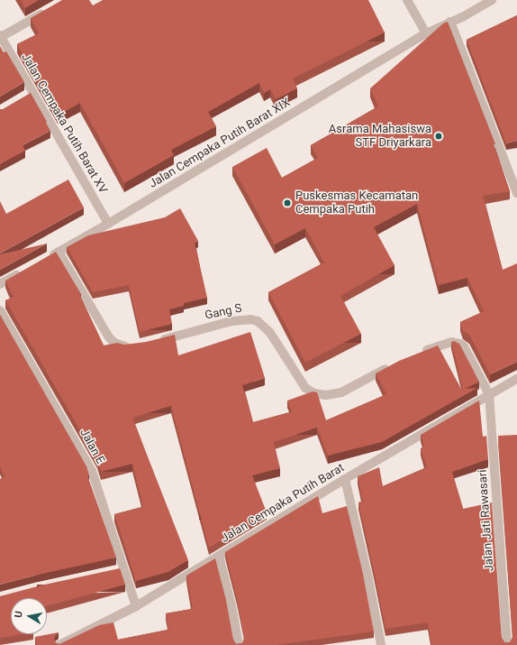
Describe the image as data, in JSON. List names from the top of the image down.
{
  "streets": {
    "street": [
      "Jalan Cempaka Putih Barat XV",
      "Jalan Cempaka Putih Barat XIX",
      "Gang S",
      "Jalan E",
      "Jalan Cempaka Putih Barat",
      "Jalan Jati Rawasari"
    ]
  },
  "crossings": [
    ["Jalan Cempaka Putih Barat XV", "Jalan Cempaka Putih Barat XIX"],
    ["Jalan E", "Jalan Cempaka Putih Barat"],
    ["Jalan Cempaka Putih Barat", "Jalan Jati Rawasari"]
  ],
  "places": ["Asrama Mahasiswa STF Driyarkara", "Puskesmas Kecamatan Cempaka Putih"],
  "north": "left"
}
